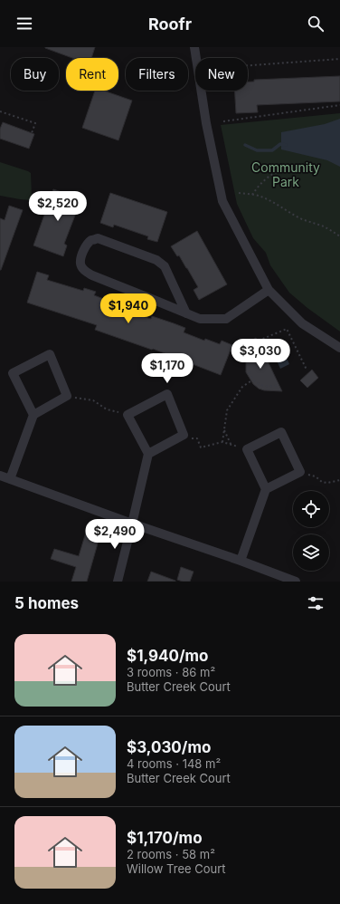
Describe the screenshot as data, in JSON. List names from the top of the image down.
{
  "parks": ["Community Park"],
  "page": {
    "header": "Roofr",
    "chip": [
      "Buy",
      "Rent",
      "Filters",
      "New"
    ],
    "price": [
      "$2,520",
      "$1,940",
      "$3,030",
      "$1,170",
      "$2,490"
    ],
    "heading": "5 homes",
    "list": [
      {
        "name": "$1,940/mo",
        "note": "3 rooms · 86 m² · Butter Creek Court"
      },
      {
        "name": "$3,030/mo",
        "note": "4 rooms · 148 m² · Butter Creek Court"
      },
      {
        "name": "$1,170/mo",
        "note": "2 rooms · 58 m² · Willow Tree Court"
      }
    ]
  }
}
